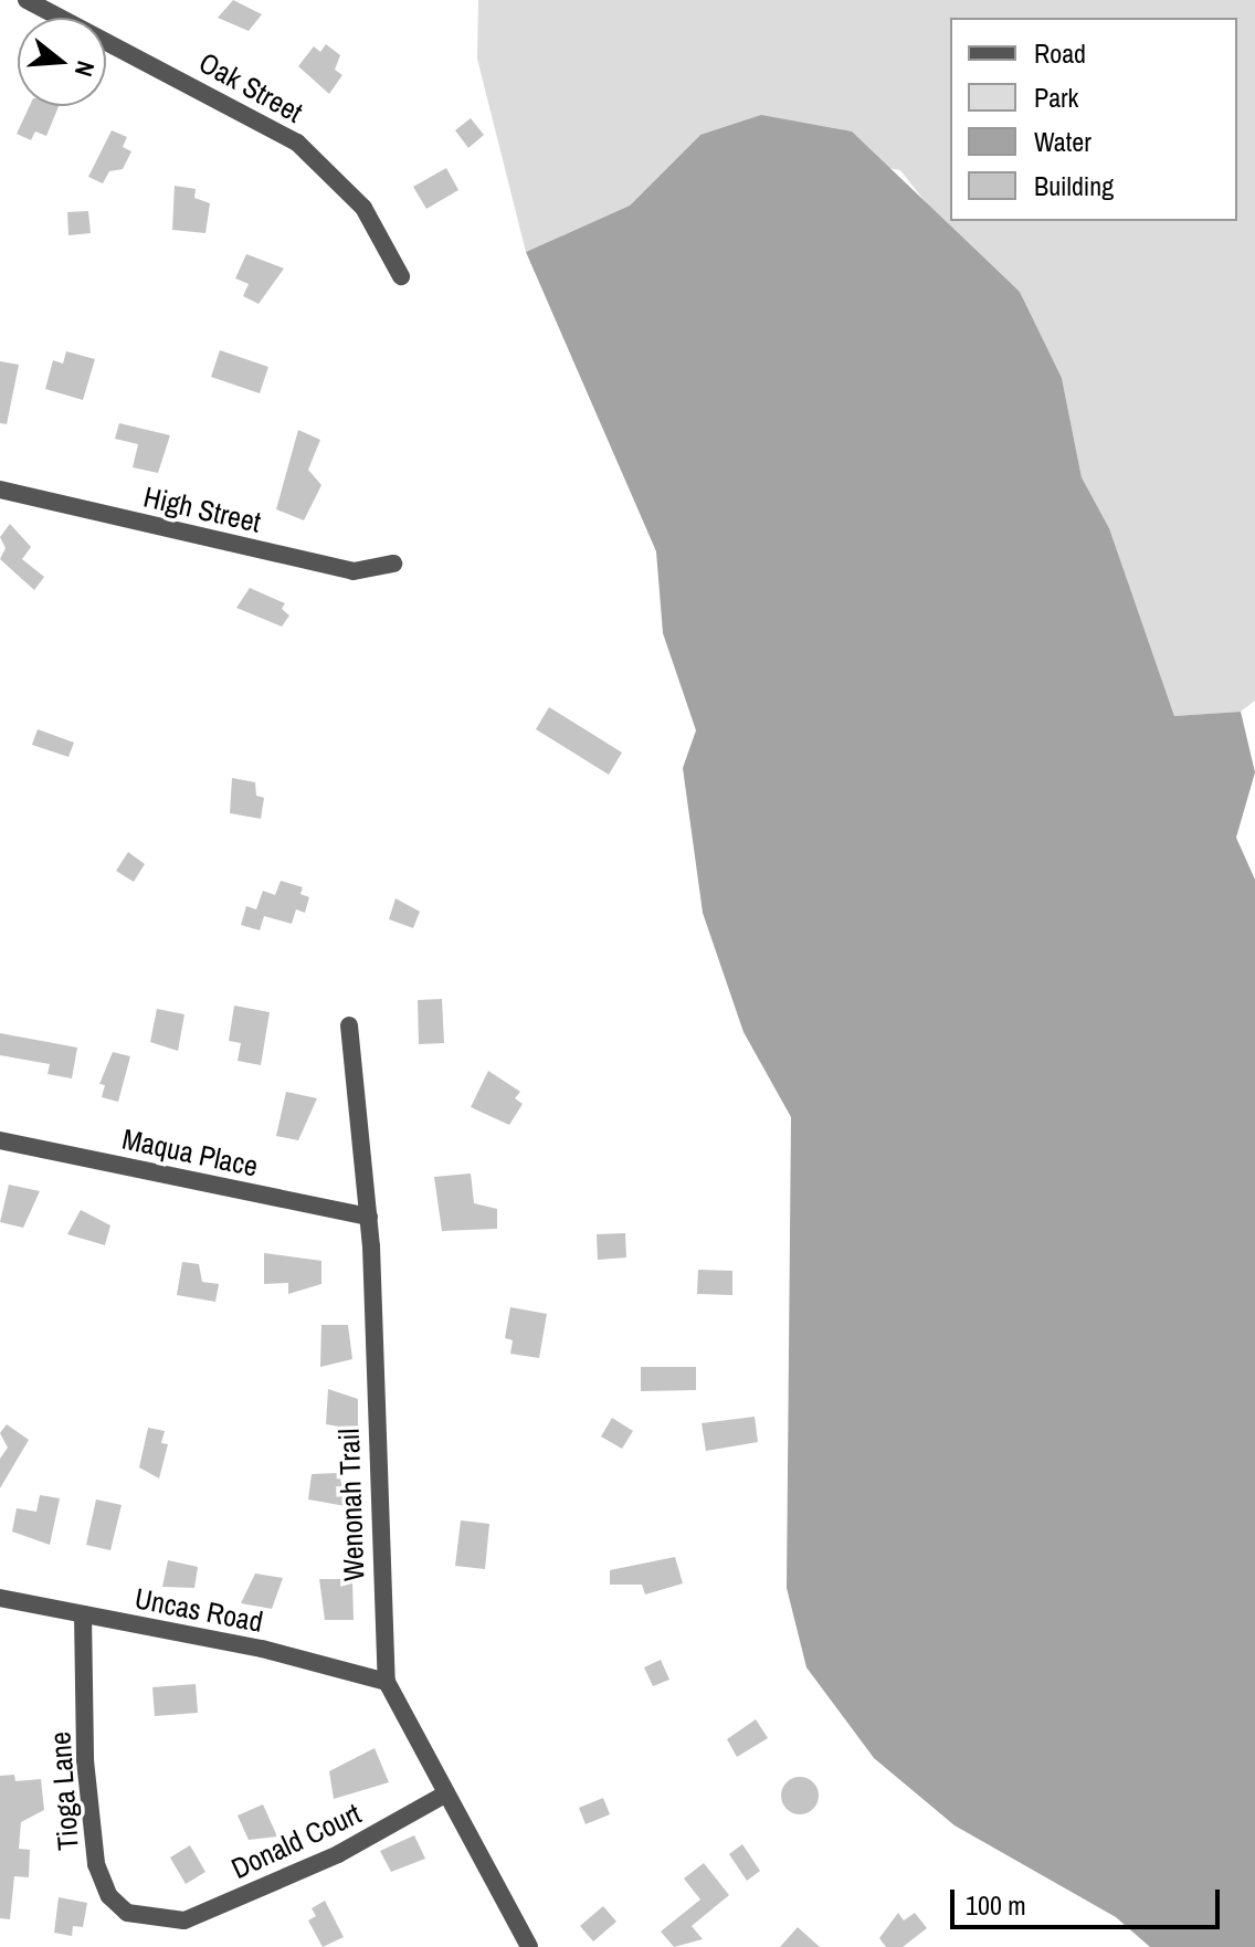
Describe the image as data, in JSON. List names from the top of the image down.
{
  "streets": {
    "street": [
      "Oak Street",
      "High Street",
      "Maqua Place",
      "Wenonah Trail",
      "Uncas Road",
      "Tioga Lane",
      "Donald Court"
    ]
  },
  "crossings": [
    ["Maqua Place", "Wenonah Trail"],
    ["Wenonah Trail", "Uncas Road"],
    ["Wenonah Trail", "Donald Court"],
    ["Uncas Road", "Tioga Lane"],
    ["Tioga Lane", "Donald Court"]
  ],
  "legend": [
    "Road",
    "Park",
    "Water",
    "Building"
  ],
  "scale_bar": "100 m",
  "north": "right"
}
